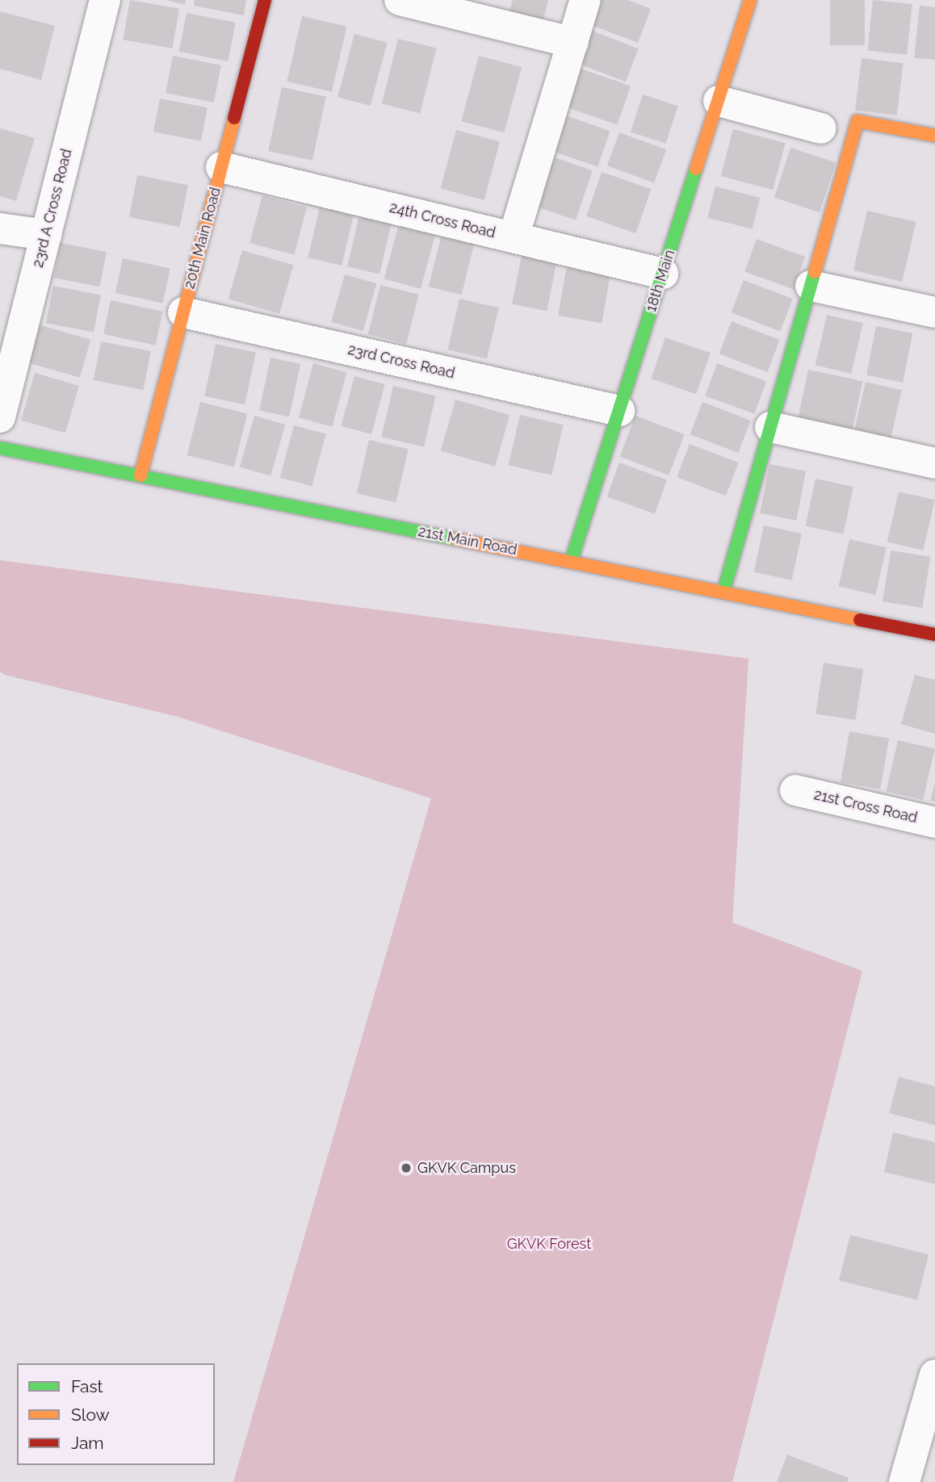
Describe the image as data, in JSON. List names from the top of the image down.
{
  "streets": {
    "street": [
      "23rd A Cross Road",
      "24th Cross Road",
      "20th Main Road",
      "18th Main",
      "23rd Cross Road",
      "21st Main Road",
      "21st Cross Road"
    ]
  },
  "crossings": [
    ["24th Cross Road", "20th Main Road"],
    ["24th Cross Road", "18th Main"],
    ["20th Main Road", "23rd Cross Road"],
    ["20th Main Road", "21st Main Road"],
    ["18th Main", "23rd Cross Road"],
    ["18th Main", "21st Main Road"]
  ],
  "parks": ["GKVK Forest"],
  "places": ["GKVK Campus"],
  "legend": ["Fast", "Slow", "Jam"]
}
